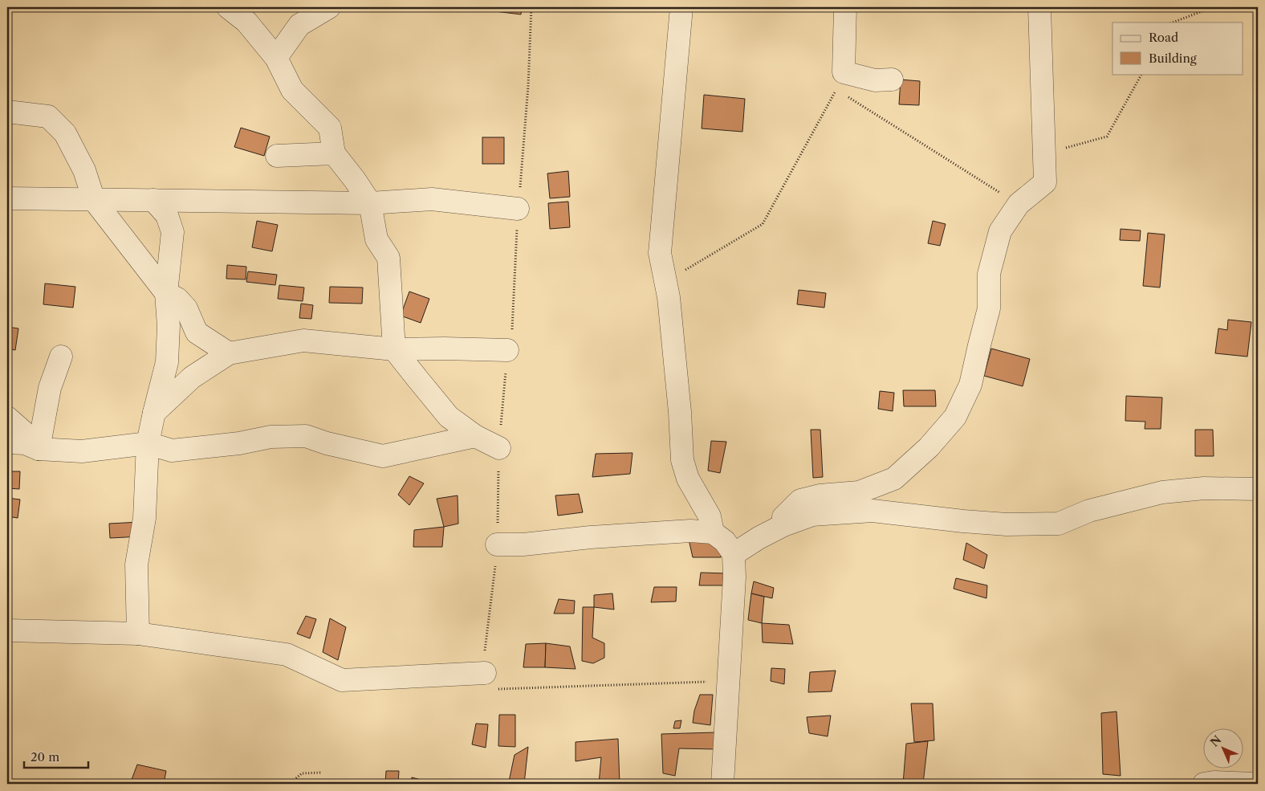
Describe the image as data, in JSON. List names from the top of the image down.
{
  "legend": ["Road", "Building"],
  "scale_bar": "20 m",
  "north": "top left"
}
